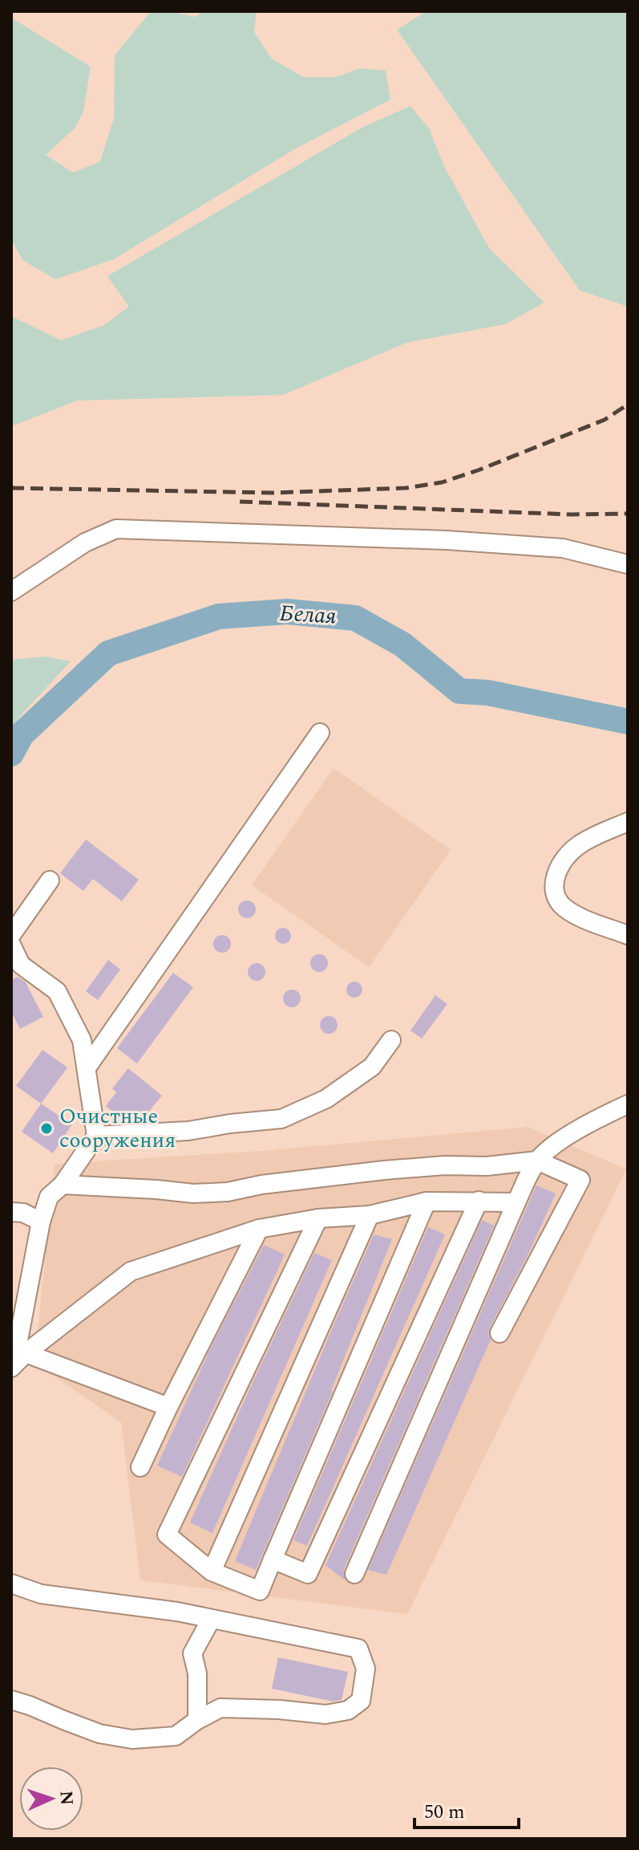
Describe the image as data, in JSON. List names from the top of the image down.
{
  "water": ["Белая"],
  "places": ["Очистные сооружения"],
  "scale_bar": "50 m",
  "north": "right"
}
